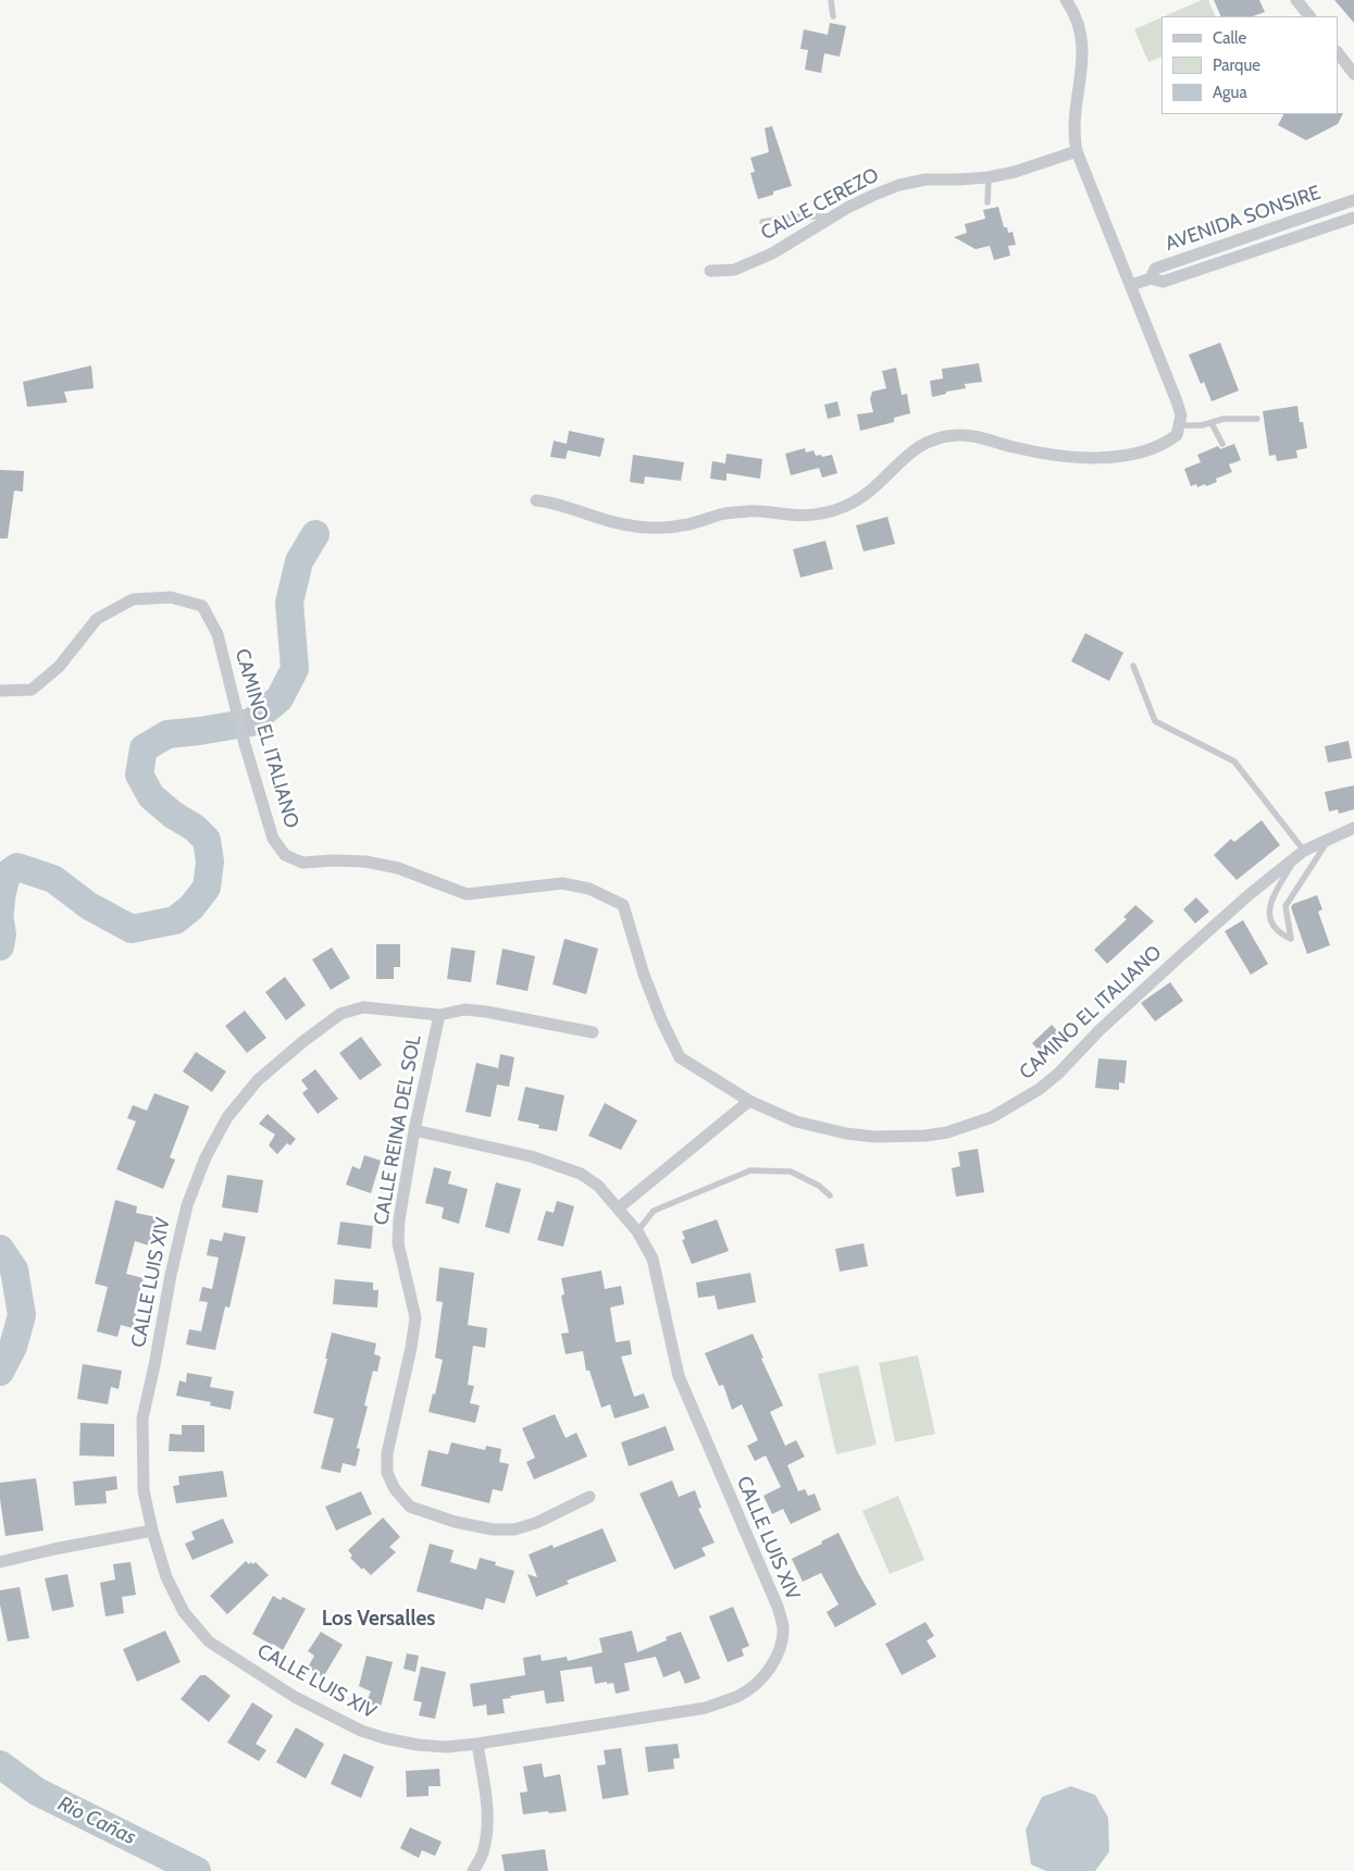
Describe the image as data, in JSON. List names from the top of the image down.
{
  "streets": {
    "street": [
      "CALLE CEREZO",
      "AVENIDA SONSIRE",
      "CAMINO EL ITALIANO",
      "CALLE REINA DEL SOL",
      "CALLE LUIS XIV"
    ]
  },
  "crossings": [
    ["CALLE REINA DEL SOL", "CALLE LUIS XIV"]
  ],
  "districts": ["Los Versalles"],
  "water": ["Río Cañas"],
  "legend": ["Calle", "Parque", "Agua"]
}
